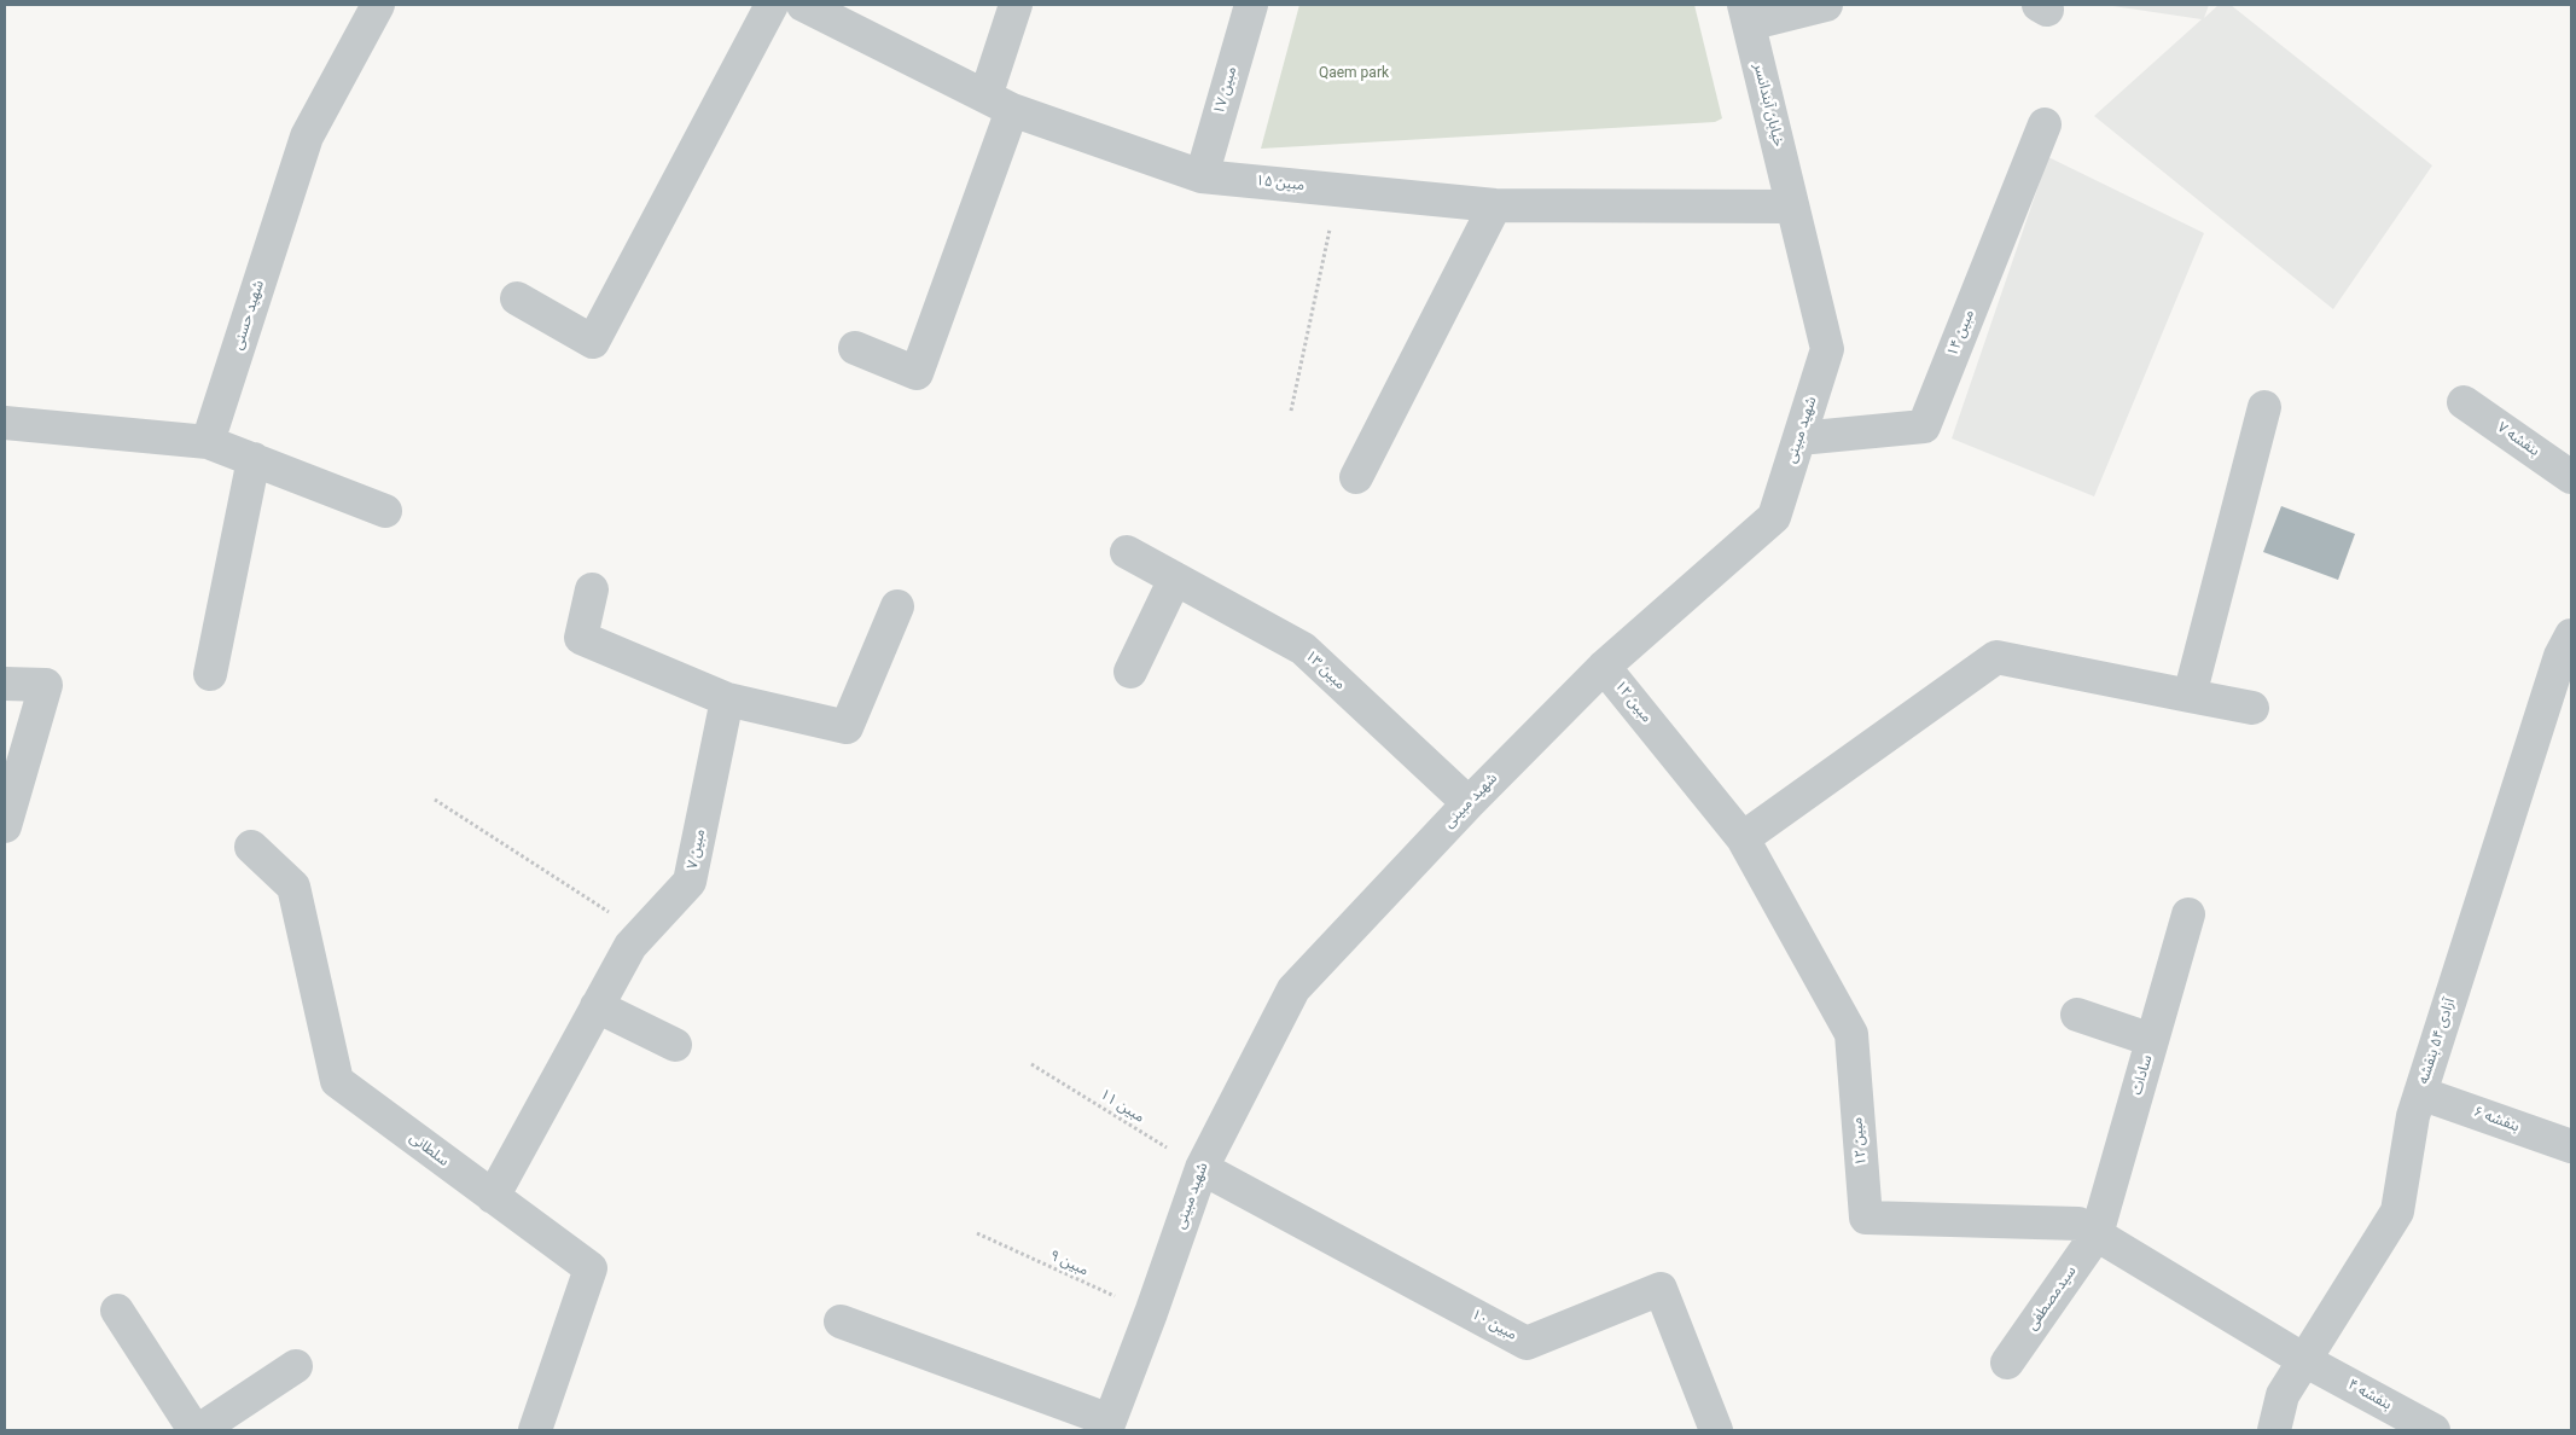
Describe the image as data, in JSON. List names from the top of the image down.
{
  "streets": {
    "street": [
      "مبین ۱۷",
      "خیابان آبندانسر",
      "مبین ۱۵",
      "شهید حسنی",
      "مبین ۱۴",
      "شهید مبینی",
      "بنفشه ۷",
      "مبین ۱۳",
      "مبین ۱۲",
      "مبین ۷",
      "آزادی ۵۴ بنفشه",
      "سادات",
      "بنفشه ۶",
      "سلطانی",
      "سیدمصطفی",
      "مبین ۱۰",
      "بنفشه ۴"
    ],
    "path": ["مبین ۱۱", "مبین ۹"]
  },
  "crossings": [
    ["مبین ۱۷", "مبین ۱۵"],
    ["خیابان آبندانسر", "مبین ۱۵"],
    ["خیابان آبندانسر", "شهید مبینی"],
    ["مبین ۱۵", "شهید مبینی"],
    ["مبین ۱۴", "شهید مبینی"],
    ["شهید مبینی", "مبین ۱۳"],
    ["شهید مبینی", "مبین ۱۲"],
    ["شهید مبینی", "مبین ۱۱"],
    ["شهید مبینی", "مبین ۹"],
    ["شهید مبینی", "مبین ۱۰"],
    ["مبین ۱۲", "آزادی ۵۴ بنفشه"],
    ["مبین ۱۲", "سادات"],
    ["مبین ۱۲", "سیدمصطفی"],
    ["مبین ۱۲", "بنفشه ۴"],
    ["مبین ۷", "سلطانی"],
    ["آزادی ۵۴ بنفشه", "بنفشه ۶"],
    ["آزادی ۵۴ بنفشه", "بنفشه ۴"],
    ["سادات", "سیدمصطفی"],
    ["مبین ۱۱", "مبین ۱۰"]
  ],
  "parks": ["Qaem park"]
}
